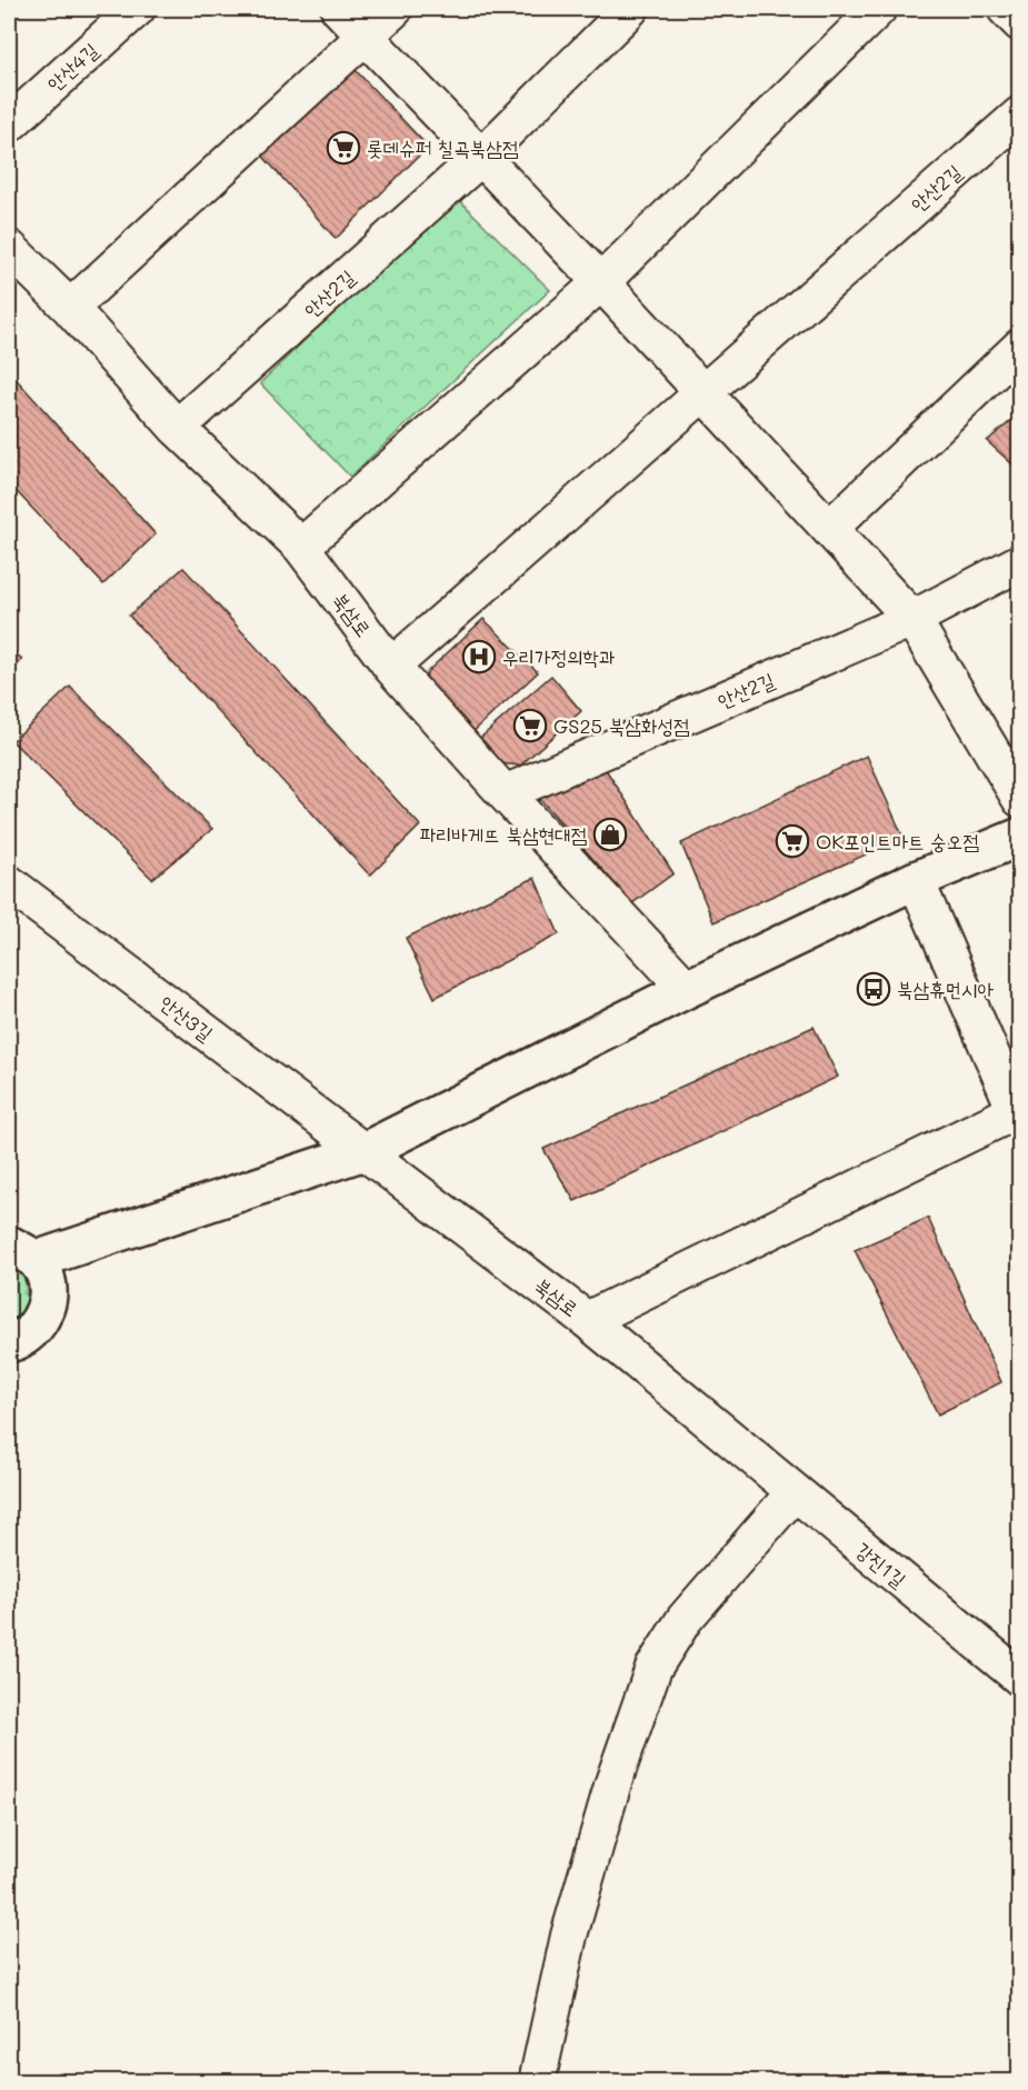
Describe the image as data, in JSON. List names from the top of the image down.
{
  "streets": {
    "street": [
      "안산4길",
      "안산2길",
      "북삼로",
      "안산3길",
      "강진1길"
    ]
  },
  "crossings": [
    ["안산2길", "북삼로"],
    ["북삼로", "안산3길"],
    ["북삼로", "강진1길"]
  ],
  "places": {
    "supermarket": ["롯데슈퍼 칠곡북삼점", "GS25 북삼화성점", "OK포인트마트 숭오점"],
    "hospital": ["우리가정의학과"],
    "shop": ["파리바게뜨 북삼현대점"],
    "bus stop": ["북삼휴먼시아"]
  }
}
